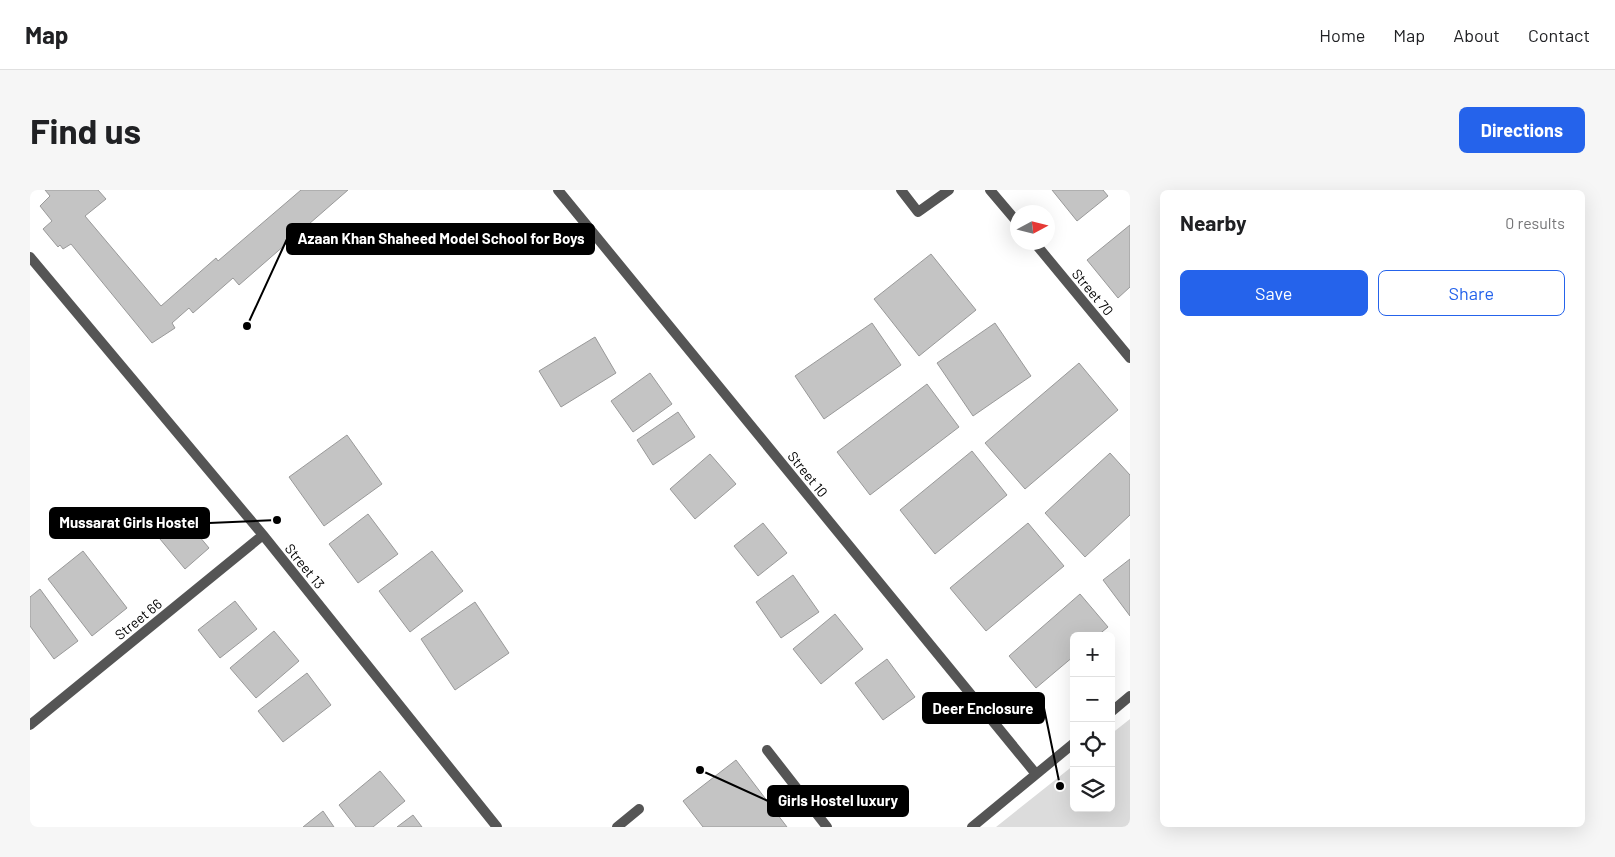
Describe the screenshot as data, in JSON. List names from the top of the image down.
{
  "streets": {
    "street": [
      "Street 70",
      "Street 10",
      "Street 13",
      "Street 66"
    ]
  },
  "crossings": [
    ["Street 13", "Street 66"]
  ],
  "places": [
    "Azaan Khan Shaheed Model School for Boys",
    "Mussarat Girls Hostel",
    "Girls Hostel luxury",
    "Deer Enclosure"
  ],
  "north": "right",
  "page": {
    "header": "Map",
    "nav": [
      "Home",
      "Map",
      "About",
      "Contact"
    ],
    "buttons": [
      "Directions",
      ["Save", "Share"]
    ],
    "title": "Find us",
    "heading": ["Nearby", "0 results"],
    "map_buttons": ["+", "−"]
  }
}
